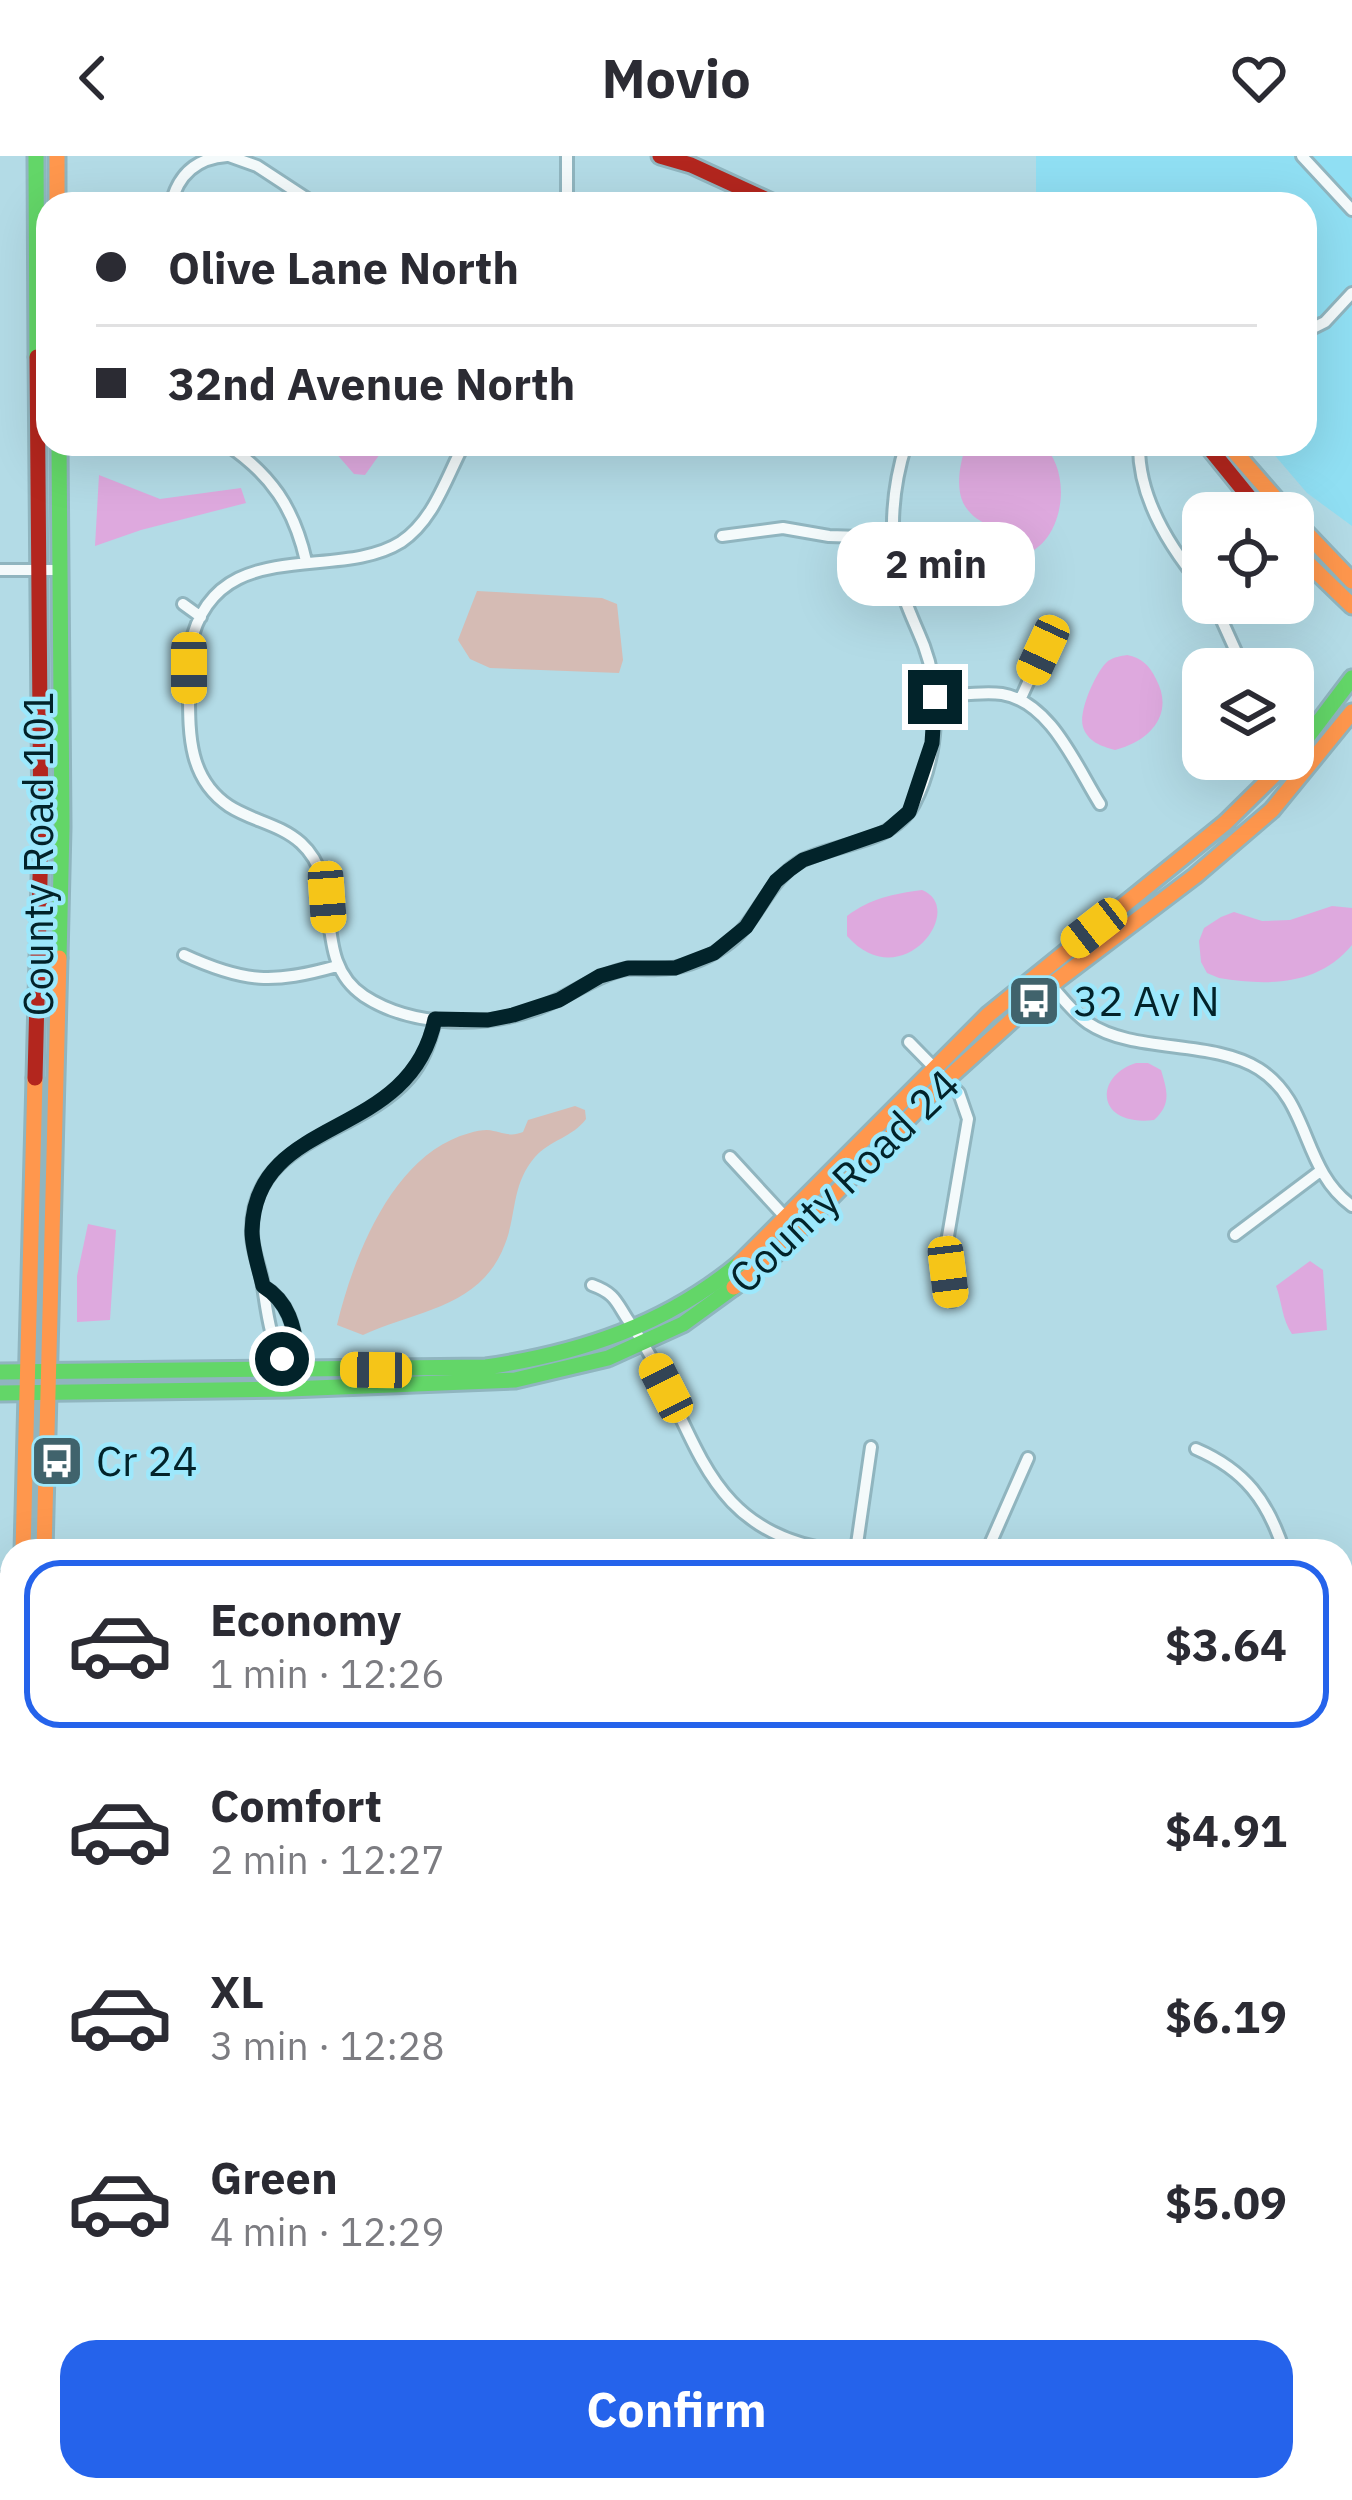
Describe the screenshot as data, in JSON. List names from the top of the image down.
{
  "streets": {
    "street": ["County Road 101", "County Road 24"]
  },
  "crossings": [
    ["County Road 101", "County Road 24"]
  ],
  "places": {
    "bus stop": ["32 Av N", "Cr 24"]
  },
  "page": {
    "header": "Movio",
    "banner": ["Olive Lane North", "32nd Avenue North"],
    "bubble": "2 min",
    "list": [
      {
        "name": "Economy",
        "note": "1 min · 12:26",
        "value": "$3.64"
      },
      {
        "name": "Comfort",
        "note": "2 min · 12:27",
        "value": "$4.91"
      },
      {
        "name": "XL",
        "note": "3 min · 12:28",
        "value": "$6.19"
      },
      {
        "name": "Green",
        "note": "4 min · 12:29",
        "value": "$5.09"
      }
    ],
    "buttons": "Confirm"
  }
}
